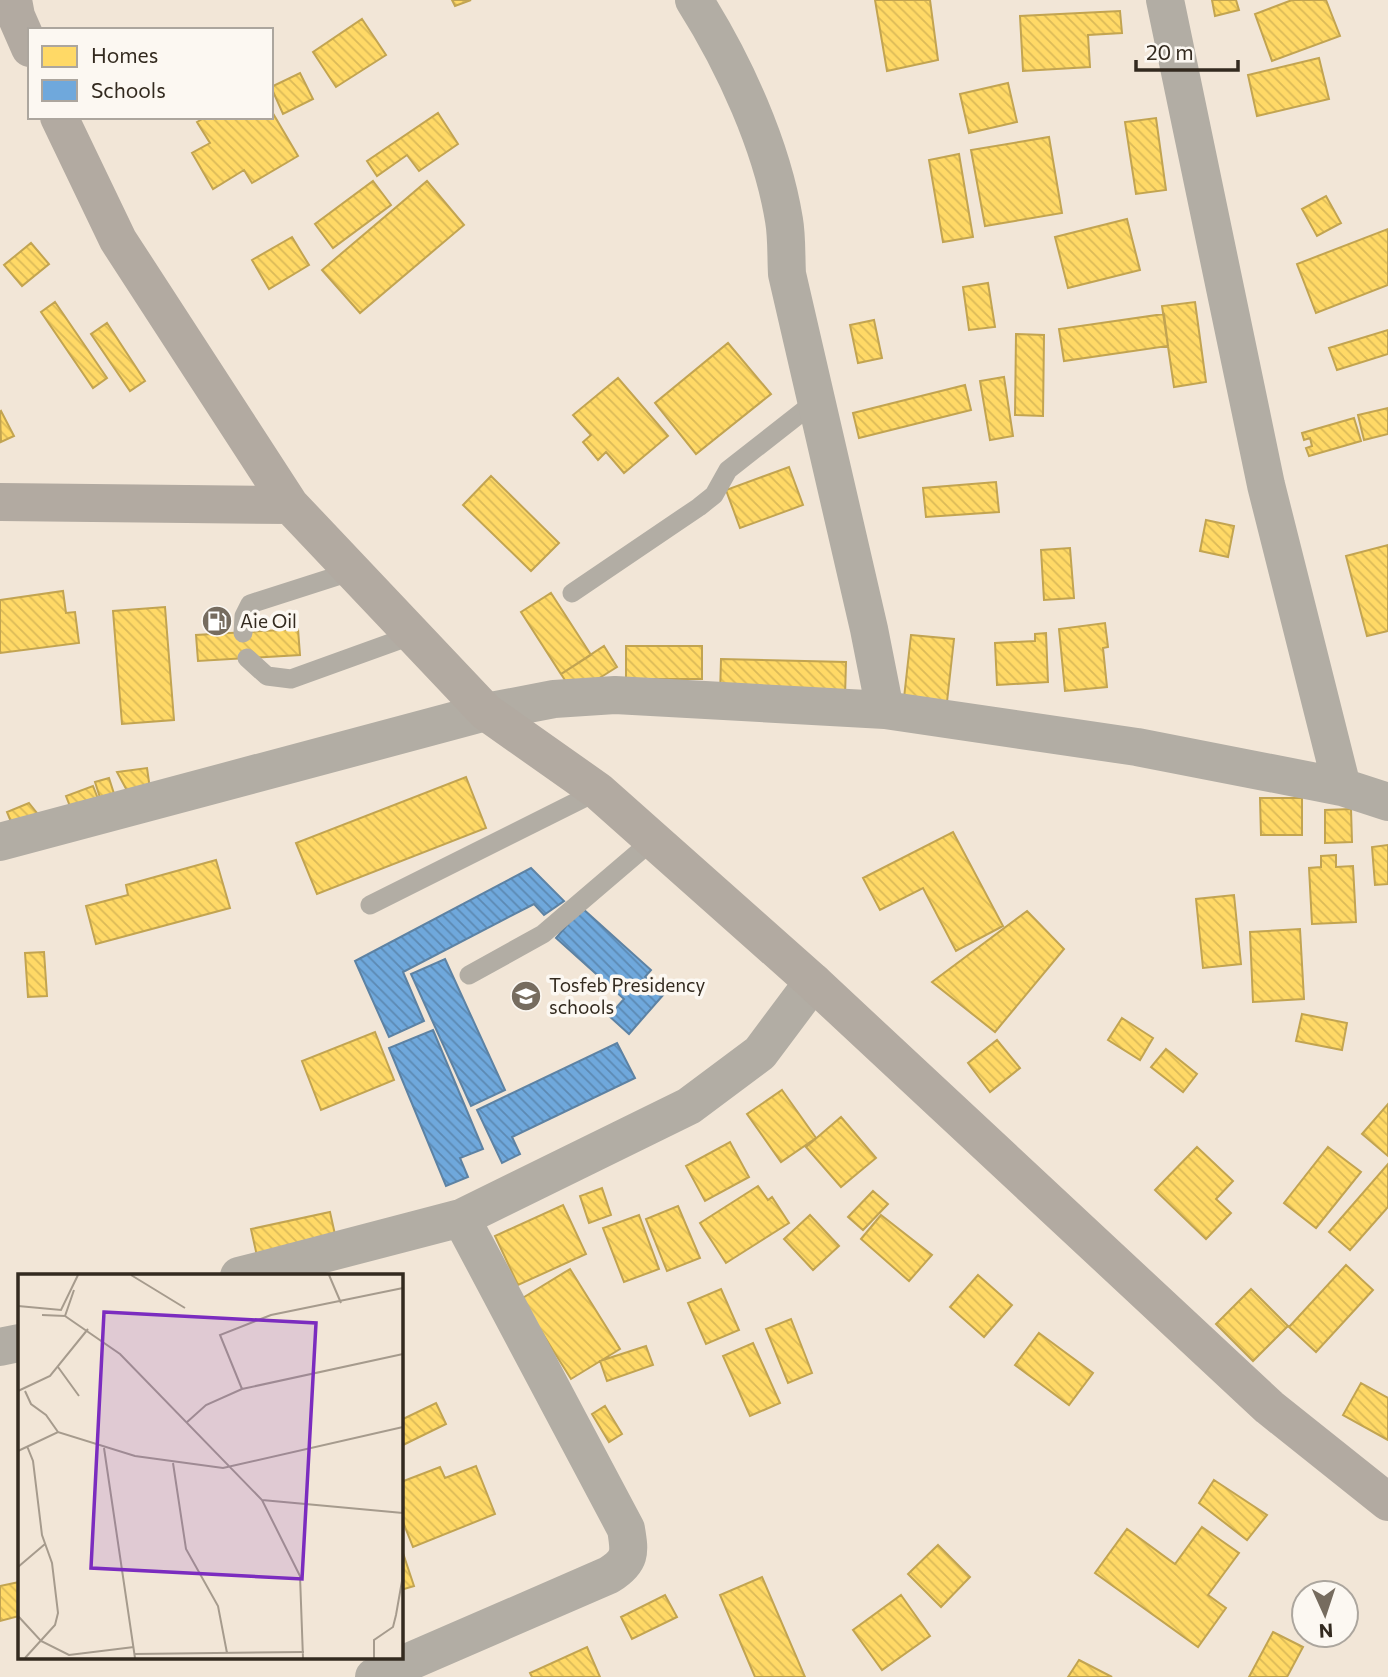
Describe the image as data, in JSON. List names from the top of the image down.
{
  "places": {
    "fuel station": ["Aie Oil"],
    "school or university": ["Tosfeb Presidency schools"]
  },
  "legend": ["Homes", "Schools"],
  "scale_bar": "20 m",
  "north": "bottom"
}
